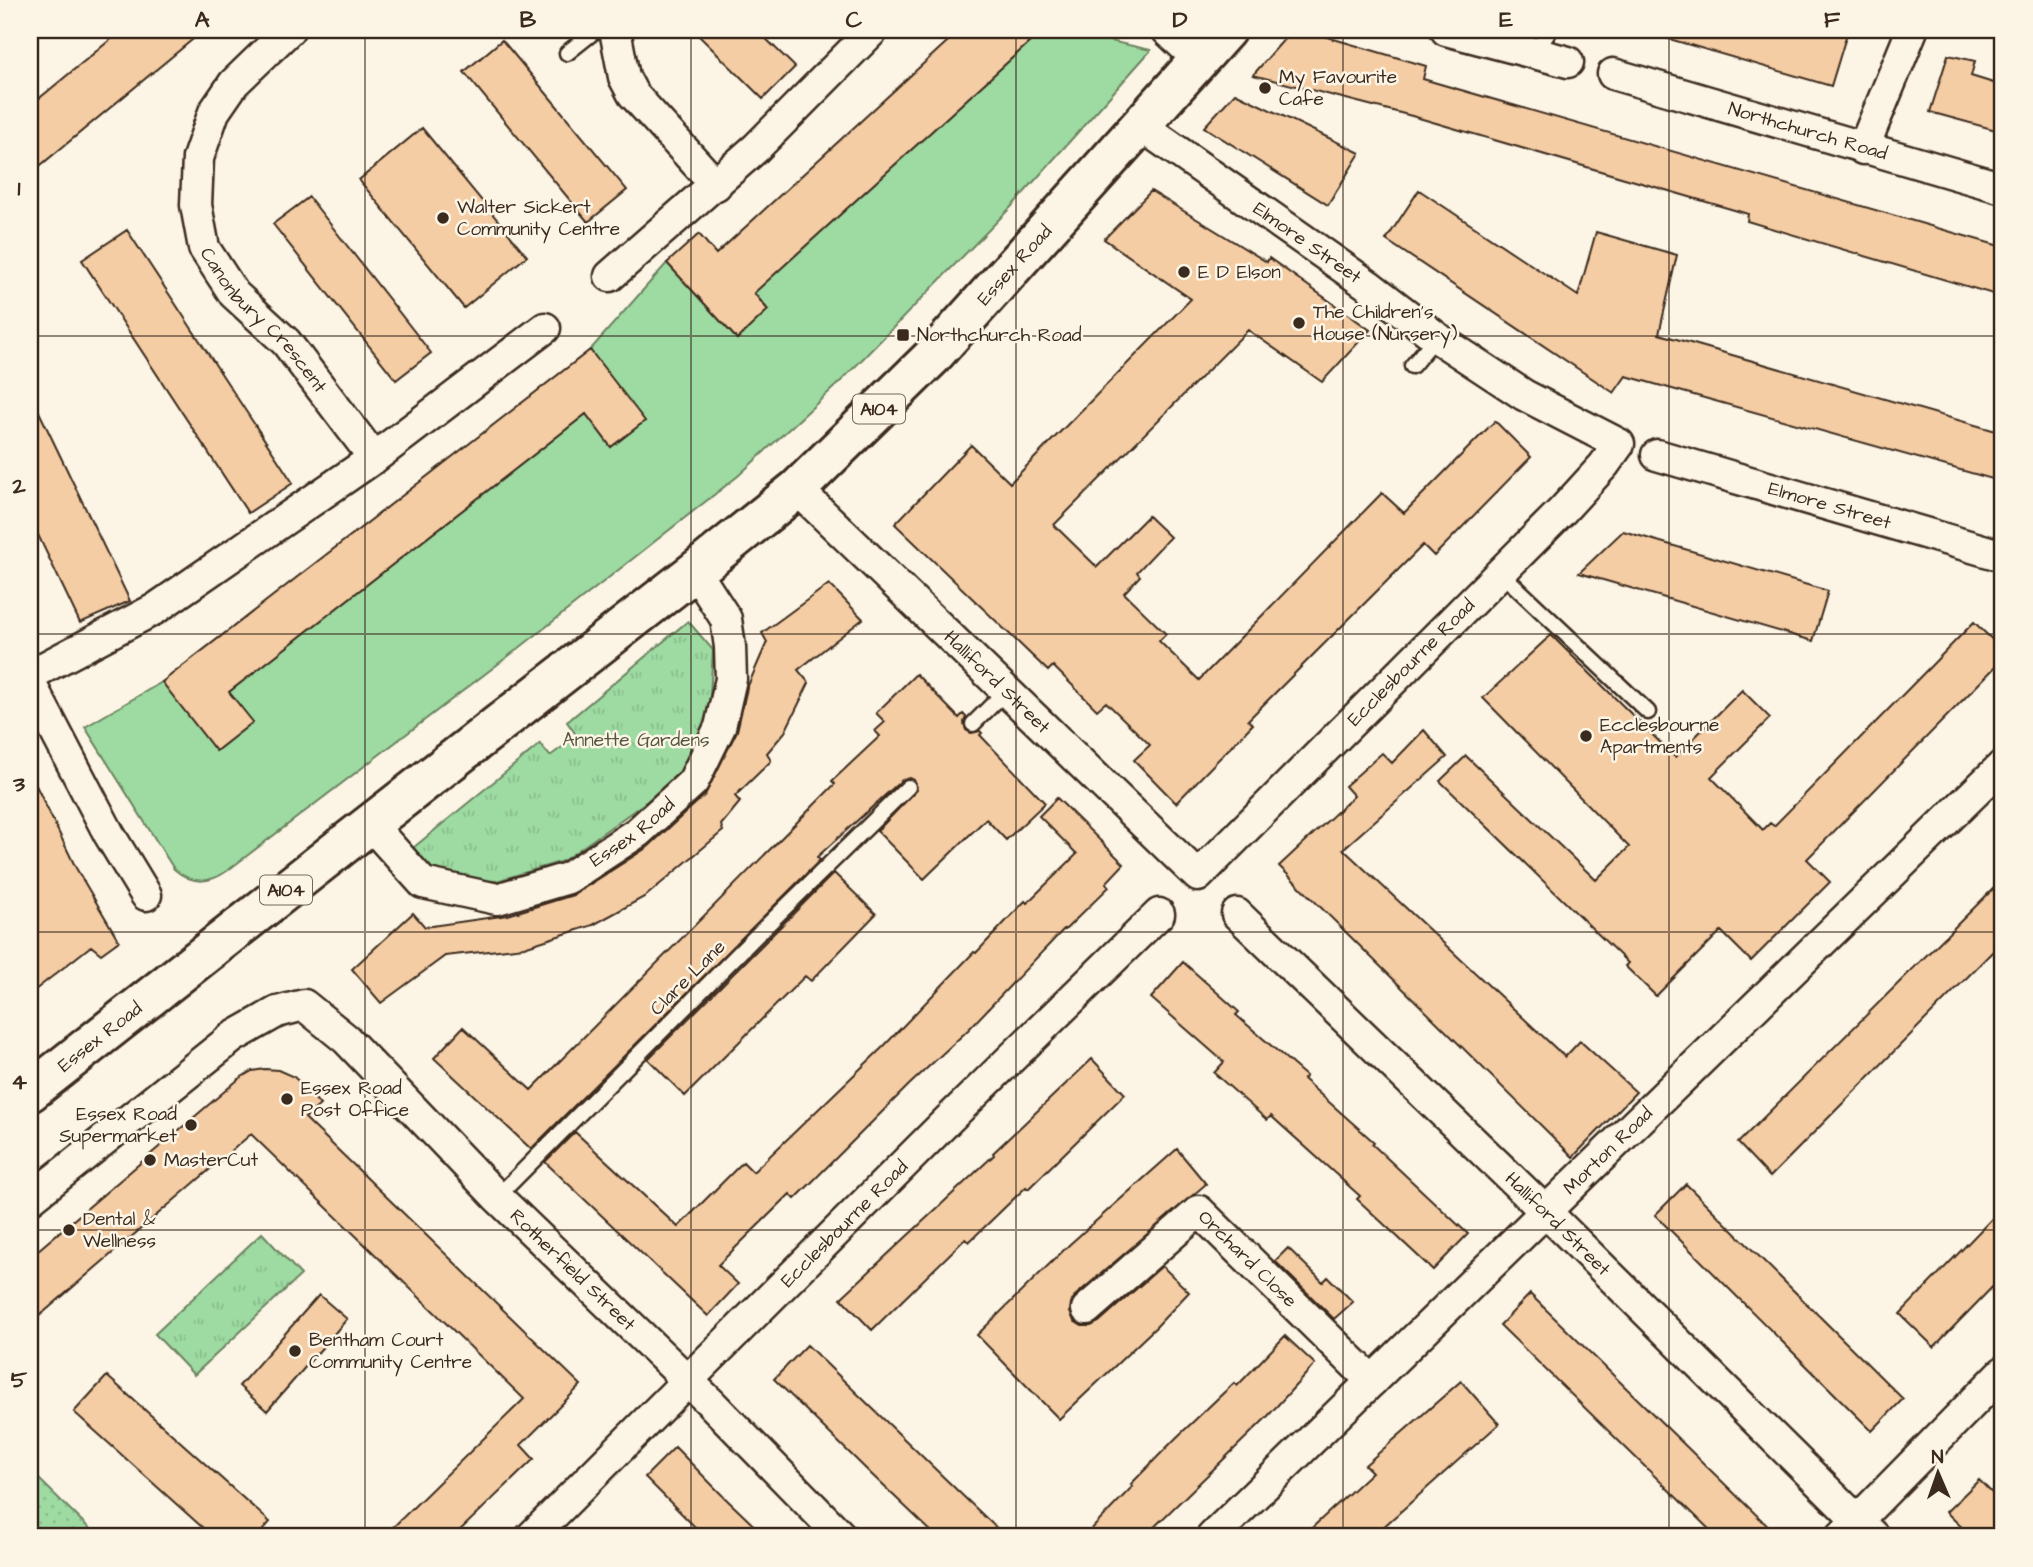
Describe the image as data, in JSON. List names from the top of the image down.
{
  "streets": {
    "main road": ["Essex Road", "A104"],
    "street": [
      "Northchurch Road",
      "Elmore Street",
      "Canonbury Crescent",
      "Ecclesbourne Road",
      "Halliford Street",
      "Morton Road",
      "Orchard Close",
      "Rotherfield Street"
    ],
    "lane": ["Clare Lane"]
  },
  "crossings": [
    ["Elmore Street", "Essex Road"],
    ["Elmore Street", "Ecclesbourne Road"],
    ["Essex Road", "Halliford Street"],
    ["Ecclesbourne Road", "Halliford Street"],
    ["Ecclesbourne Road", "Rotherfield Street"],
    ["Halliford Street", "Morton Road"],
    ["Clare Lane", "Rotherfield Street"],
    ["Morton Road", "Orchard Close"]
  ],
  "parks": ["Annette Gardens"],
  "places": {
    "other": [
      "My Favourite Cafe",
      "Walter Sickert Community Centre",
      "E D Elson",
      "The Children's House (Nursery)",
      "Ecclesbourne Apartments",
      "Essex Road Post Office",
      "Essex Road Supermarket",
      "MasterCut",
      "Dental & Wellness",
      "Bentham Court Community Centre"
    ],
    "transit": ["Northchurch Road"]
  },
  "north": "top",
  "grid": {
    "columns": [
      "A",
      "B",
      "C",
      "D",
      "E",
      "F"
    ],
    "rows": [
      "1",
      "2",
      "3",
      "4",
      "5"
    ]
  }
}
